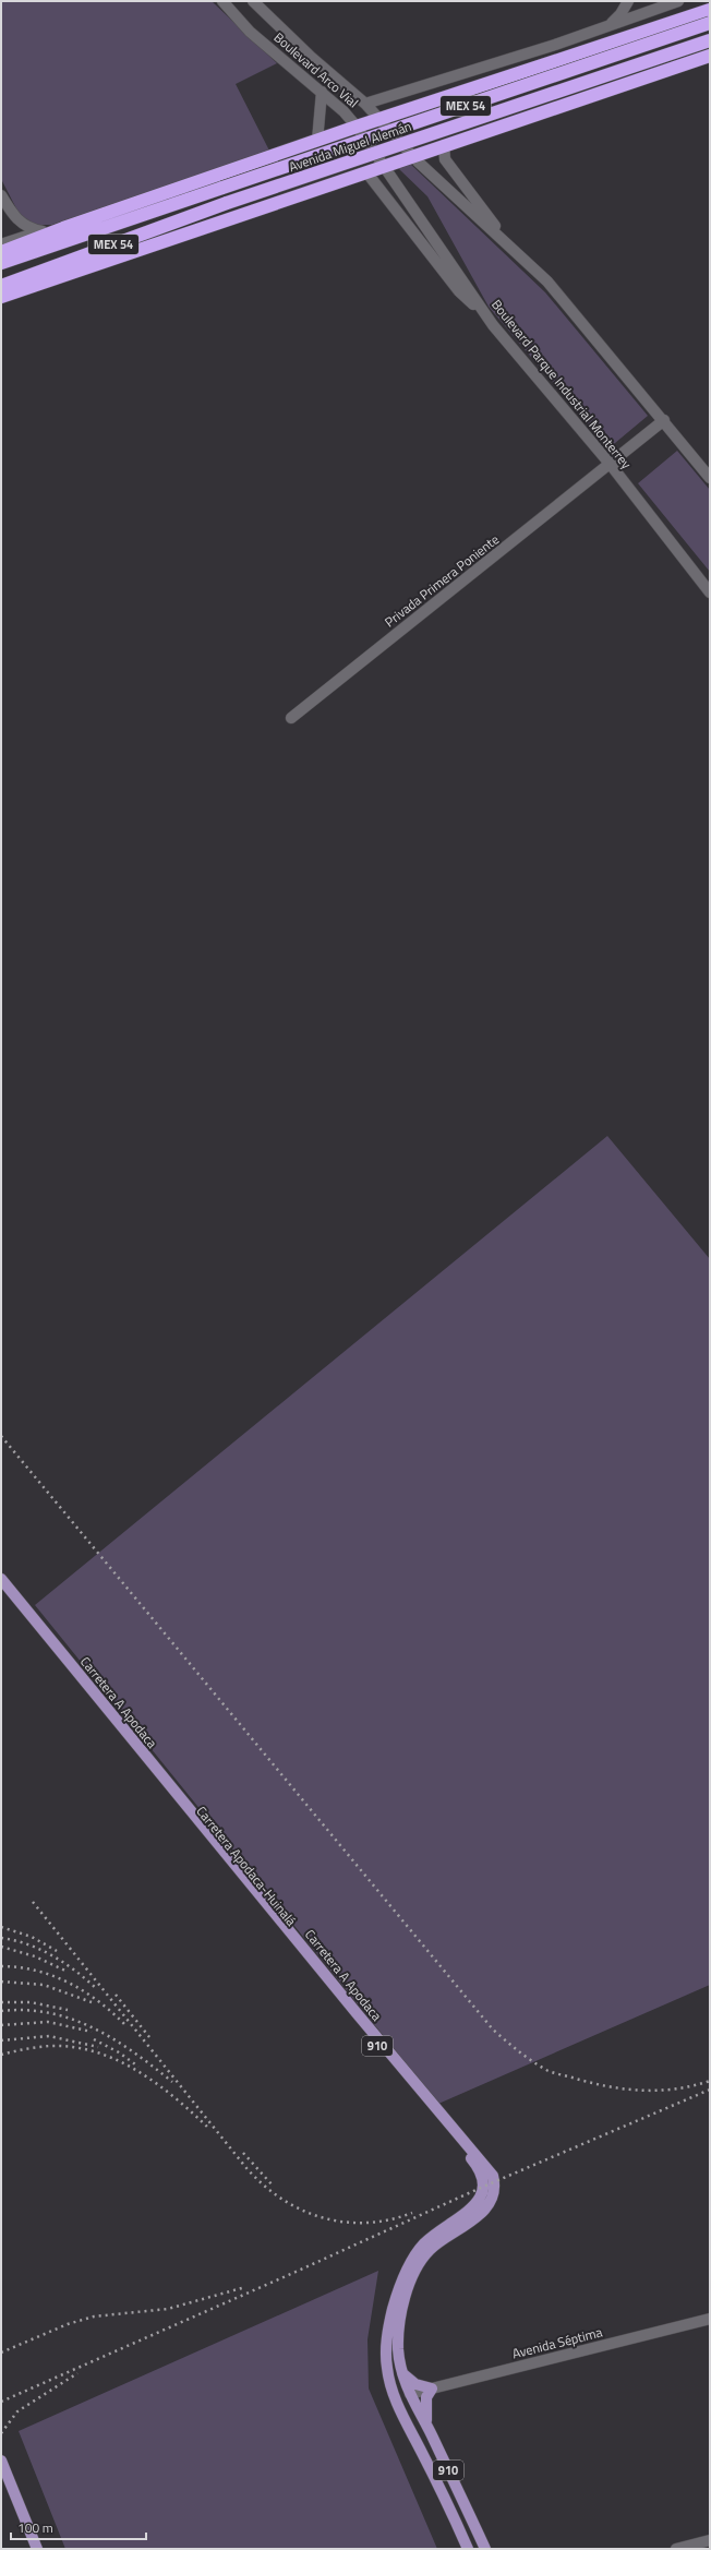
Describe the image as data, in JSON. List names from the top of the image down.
{
  "streets": {
    "highway": ["MEX 54", "Avenida Miguel Alemán"],
    "main road": ["Carretera A Apodaca", "Carretera Apodaca-Huinalá", "910"],
    "street": [
      "Boulevard Arco Vial",
      "Boulevard Parque Industrial Monterrey",
      "Privada Primera Poniente",
      "Avenida Séptima"
    ]
  },
  "crossings": [
    ["Boulevard Arco Vial", "Boulevard Parque Industrial Monterrey"],
    ["Boulevard Parque Industrial Monterrey", "Privada Primera Poniente"],
    ["Carretera A Apodaca", "Avenida Séptima"]
  ],
  "scale_bar": "100 m"
}
